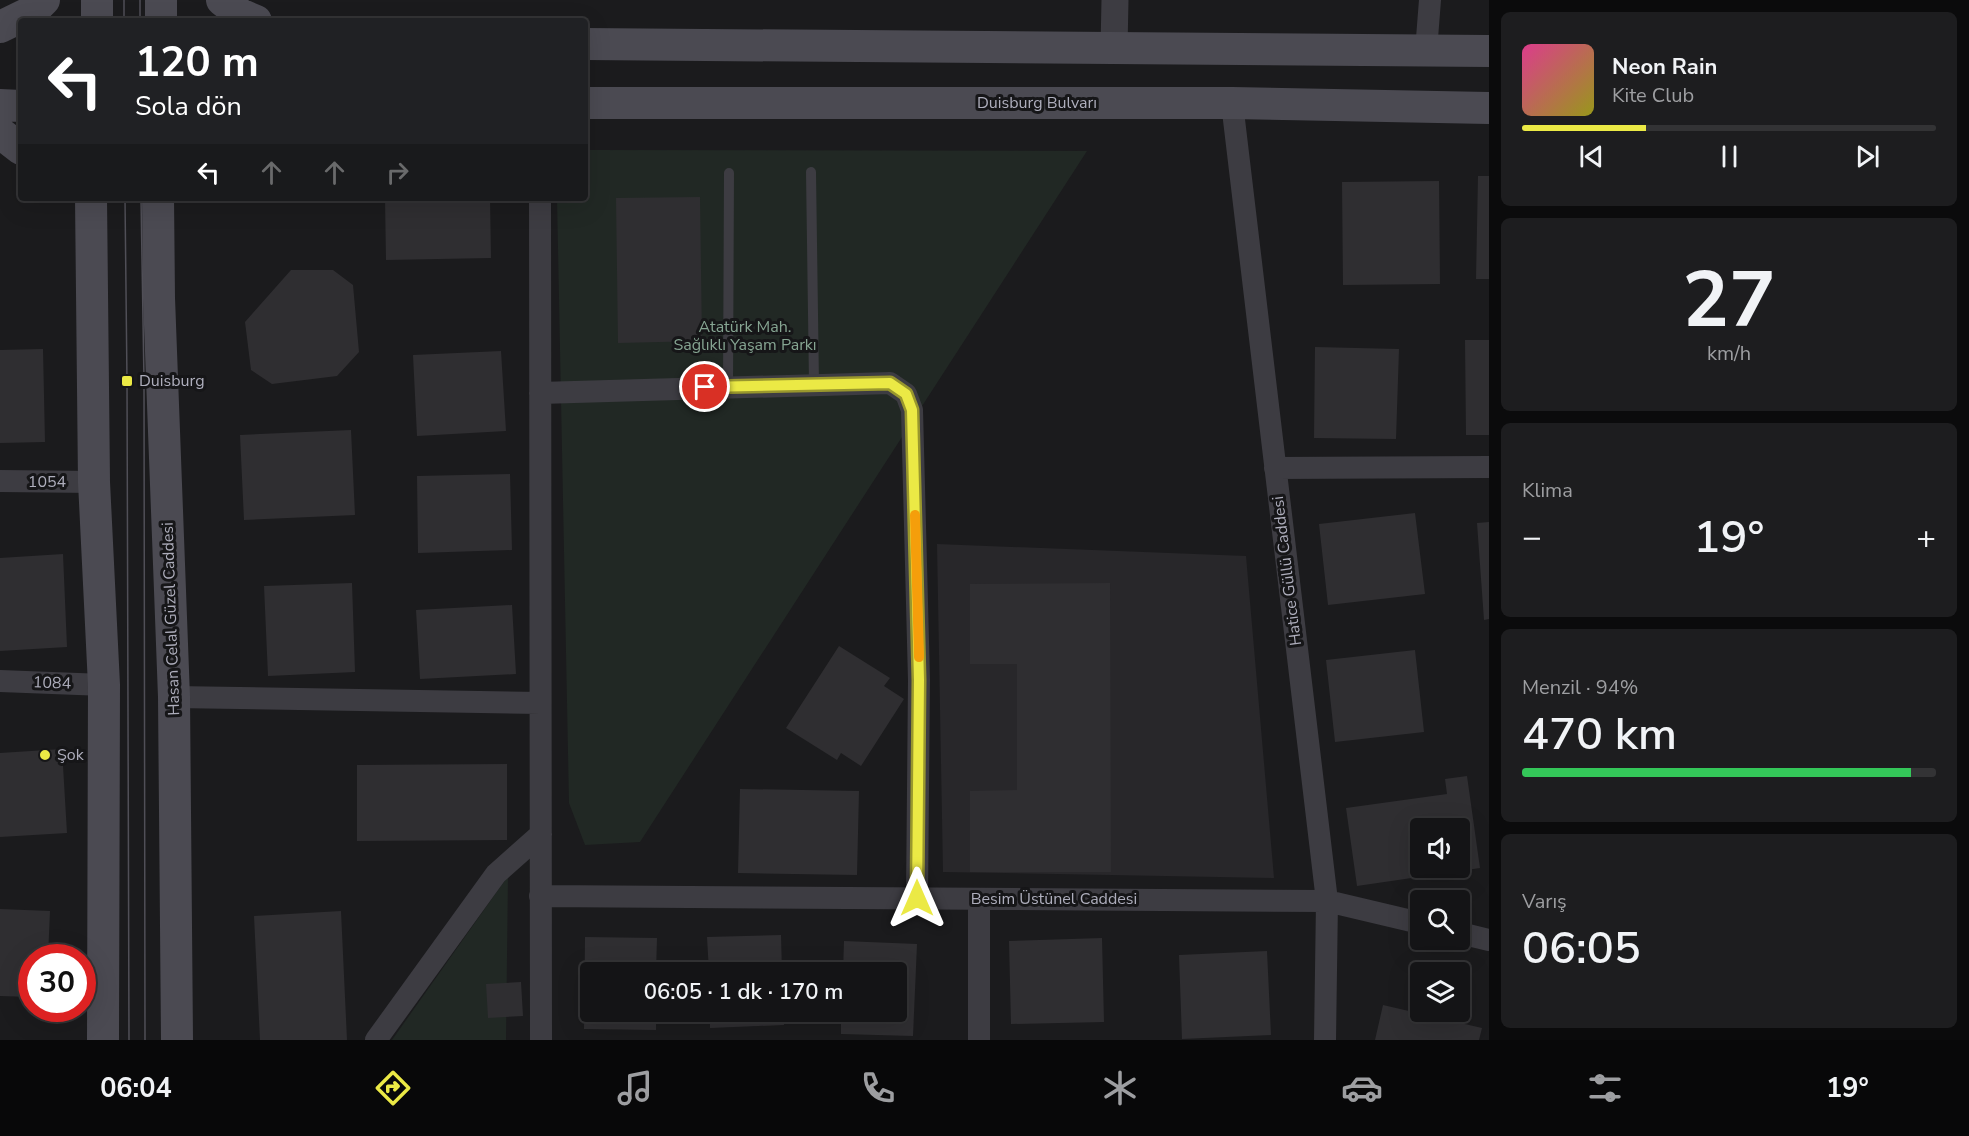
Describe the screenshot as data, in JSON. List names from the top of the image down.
{
  "streets": {
    "main road": ["Duisburg Bulvarı", "Hasan Celal Güzel Caddesi"],
    "street": [
      "1054",
      "Hatice Güllü Caddesi",
      "1084",
      "Besim Üstünel Caddesi"
    ]
  },
  "crossings": [
    ["Duisburg Bulvarı", "Hatice Güllü Caddesi"],
    ["Hatice Güllü Caddesi", "Besim Üstünel Caddesi"]
  ],
  "parks": ["Atatürk Mah. Sağlıklı Yaşam Parkı"],
  "places": {
    "transit": ["Duisburg"],
    "other": ["Şok"]
  },
  "page": {
    "turn": ["120 m", "Sola dön"],
    "song": ["Neon Rain", "Kite Club"],
    "tile": [
      ["27", "km/h"],
      "Klima",
      ["Menzil · 94%", "470 km"],
      ["Varış", "06:05"]
    ],
    "heat": ["−", "19°", "+"],
    "limit": "30",
    "trip": "06:05 · 1 dk · 170 m",
    "tabs": ["06:04", "19°"]
  }
}
